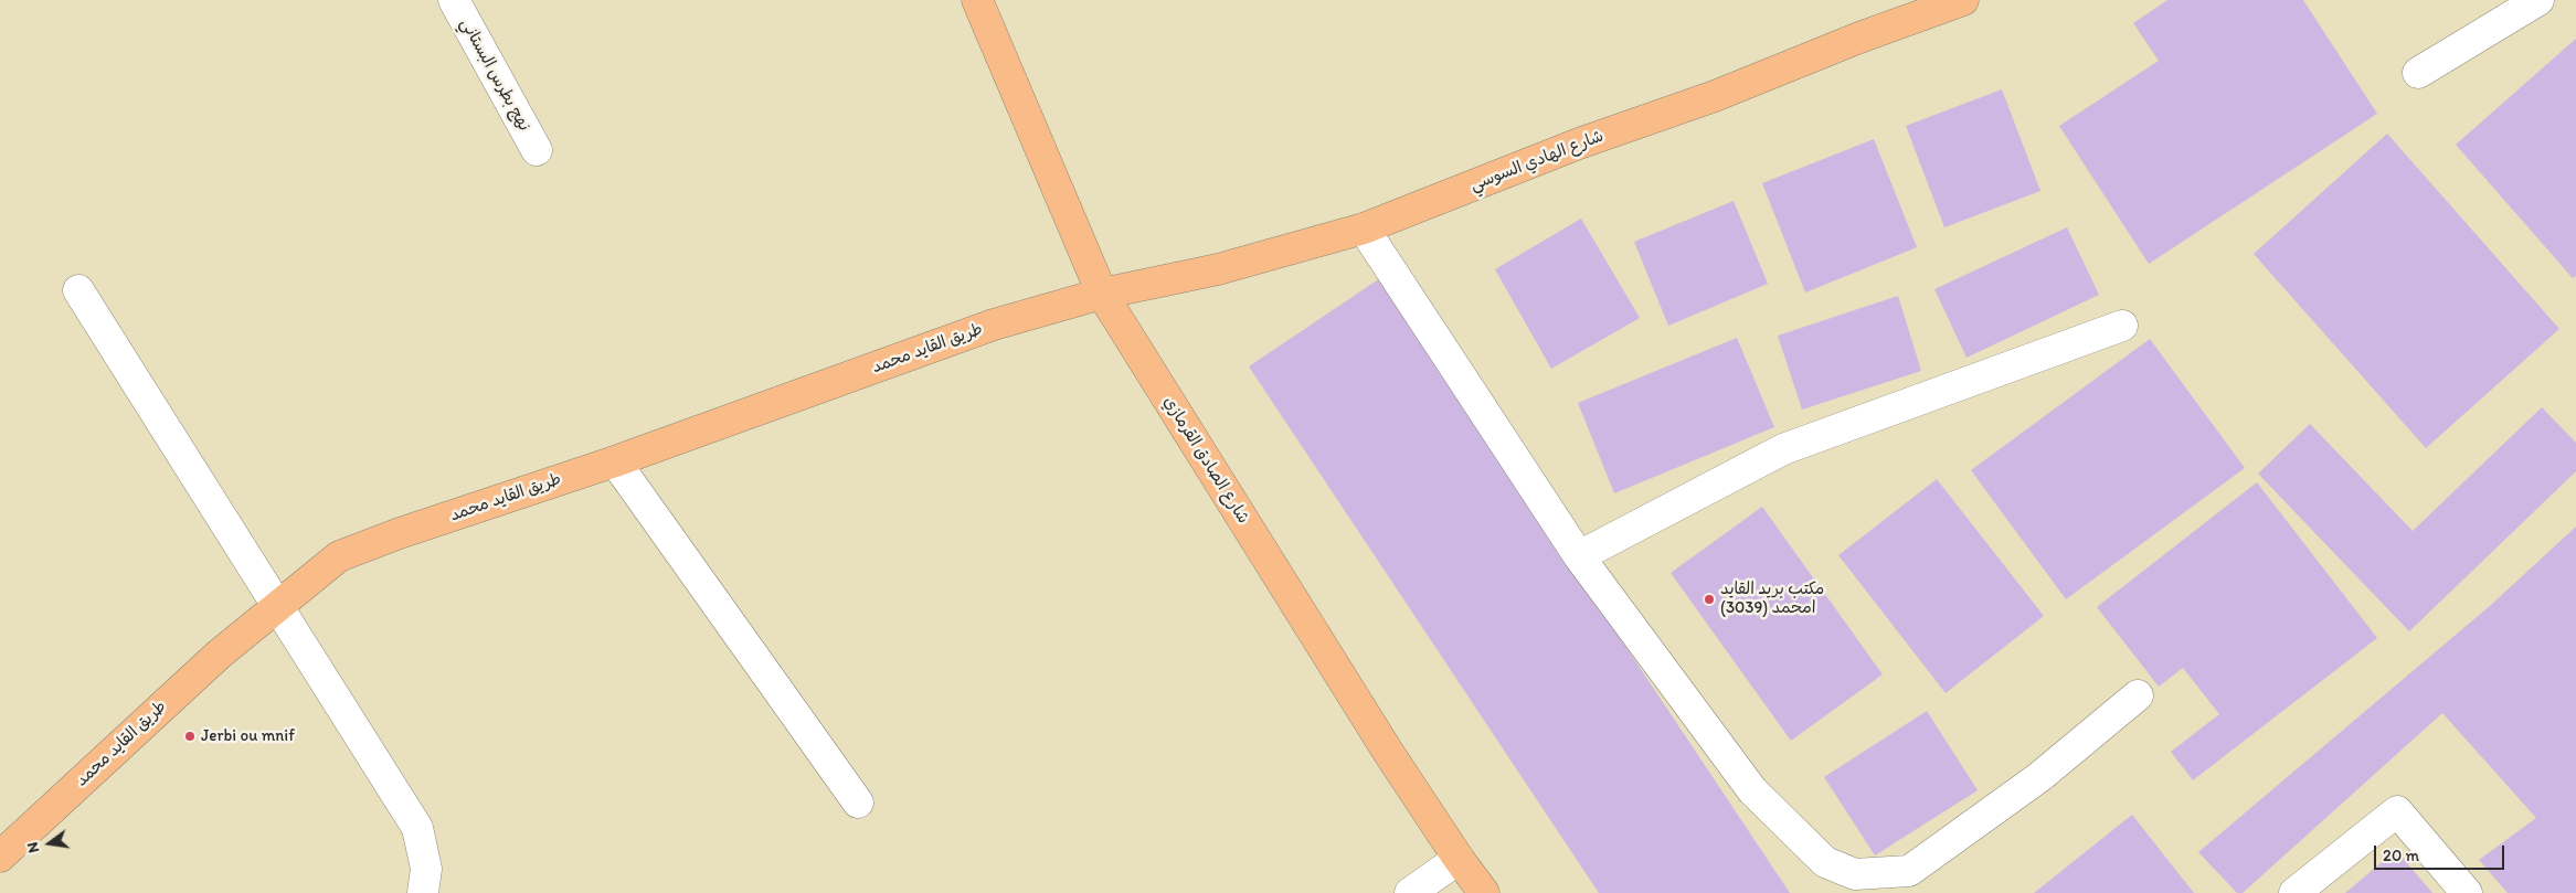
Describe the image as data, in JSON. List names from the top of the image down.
{
  "streets": {
    "main road": ["شارع الهادي السوسي", "طريق القايد محمد", "شارع الصادق القرمازي"],
    "street": ["نهج بطرس البستاني"]
  },
  "crossings": [
    ["شارع الهادي السوسي", "طريق القايد محمد"],
    ["شارع الهادي السوسي", "شارع الصادق القرمازي"],
    ["طريق القايد محمد", "شارع الصادق القرمازي"]
  ],
  "places": ["مكتب بريد القايد امحمد (3039)", "Jerbi ou mnif"],
  "scale_bar": "20 m",
  "north": "left"
}
